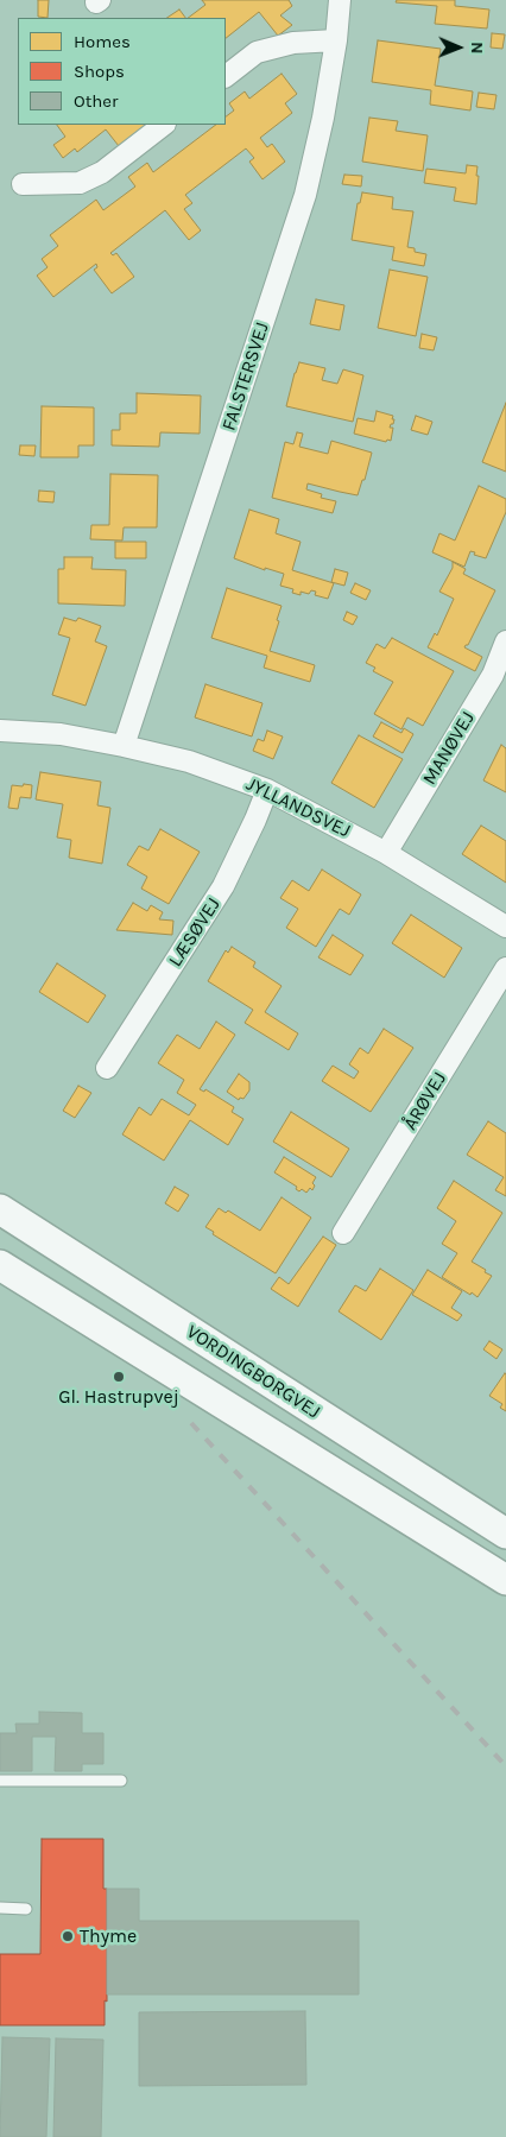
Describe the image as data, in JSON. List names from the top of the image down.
{
  "streets": {
    "main road": ["VORDINGBORGVEJ"],
    "street": [
      "FALSTERSVEJ",
      "MANØVEJ",
      "JYLLANDSVEJ",
      "LÆSØVEJ",
      "ÅRØVEJ"
    ]
  },
  "crossings": [
    ["FALSTERSVEJ", "JYLLANDSVEJ"],
    ["MANØVEJ", "JYLLANDSVEJ"],
    ["JYLLANDSVEJ", "LÆSØVEJ"]
  ],
  "places": ["Gl. Hastrupvej", "Thyme"],
  "legend": ["Homes", "Shops", "Other"],
  "north": "right"
}
